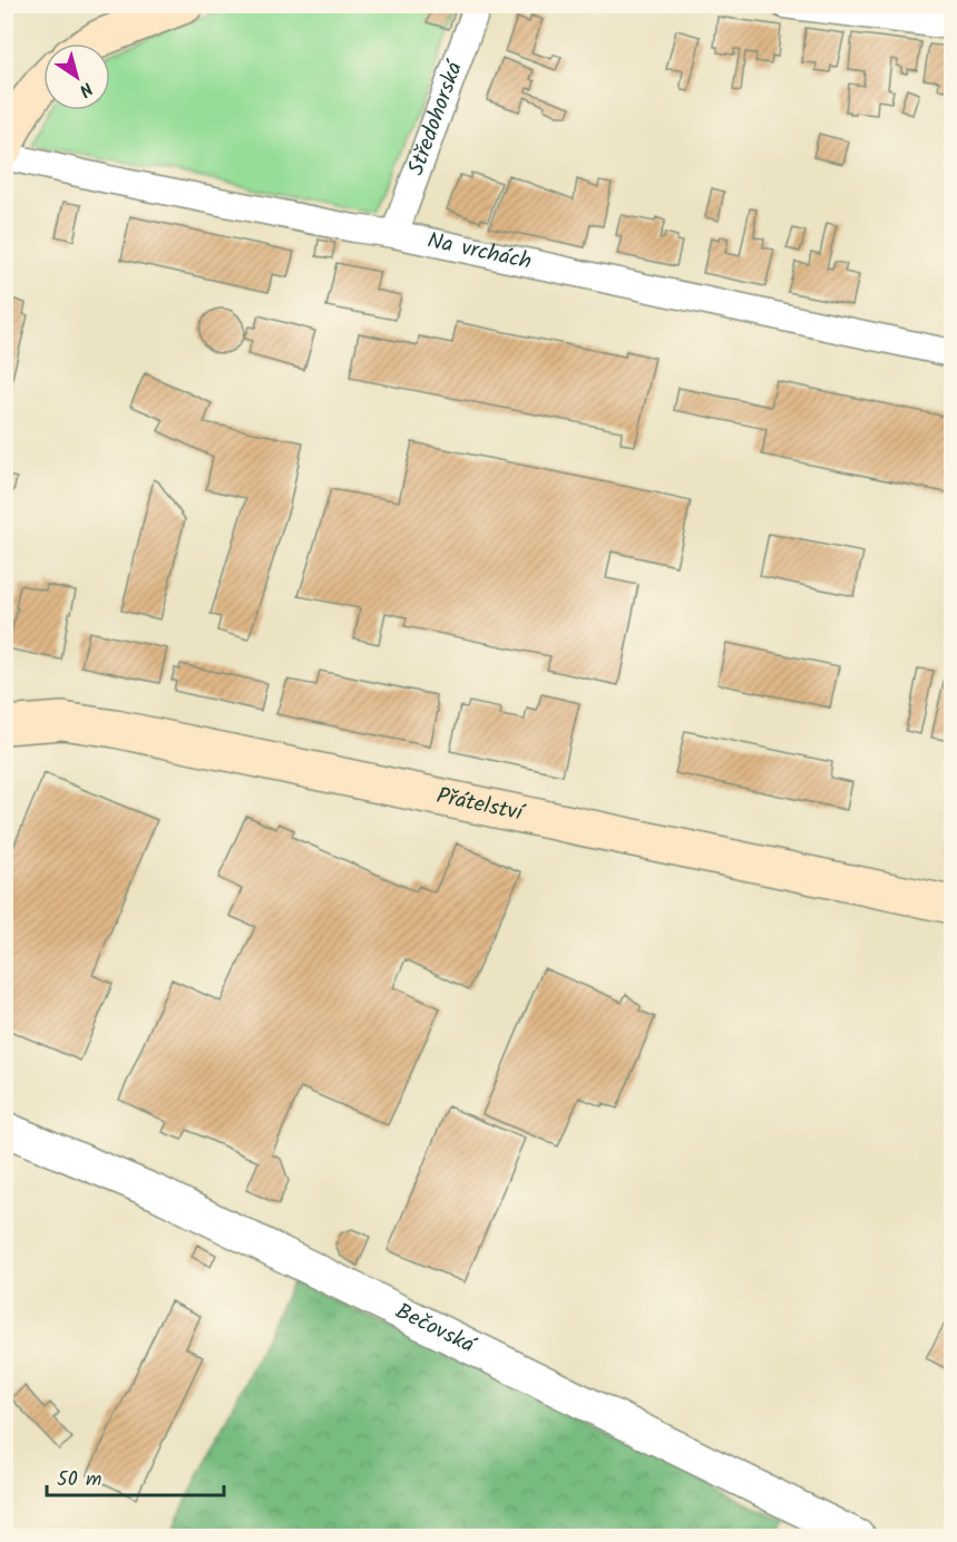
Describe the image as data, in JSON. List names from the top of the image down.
{
  "streets": {
    "main road": ["Přátelství"],
    "street": ["Středohorská", "Na vrchách", "Bečovská"]
  },
  "crossings": [
    ["Středohorská", "Na vrchách"]
  ],
  "scale_bar": "50 m",
  "north": "bottom right"
}
